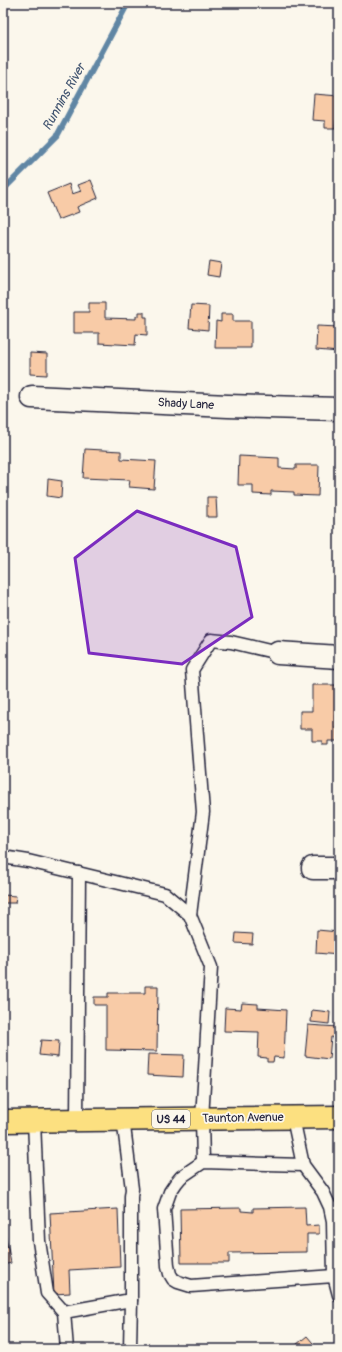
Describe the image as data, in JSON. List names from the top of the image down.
{
  "streets": {
    "highway": ["Taunton Avenue", "US 44"],
    "street": ["Shady Lane"]
  },
  "water": ["Runnins River"]
}
